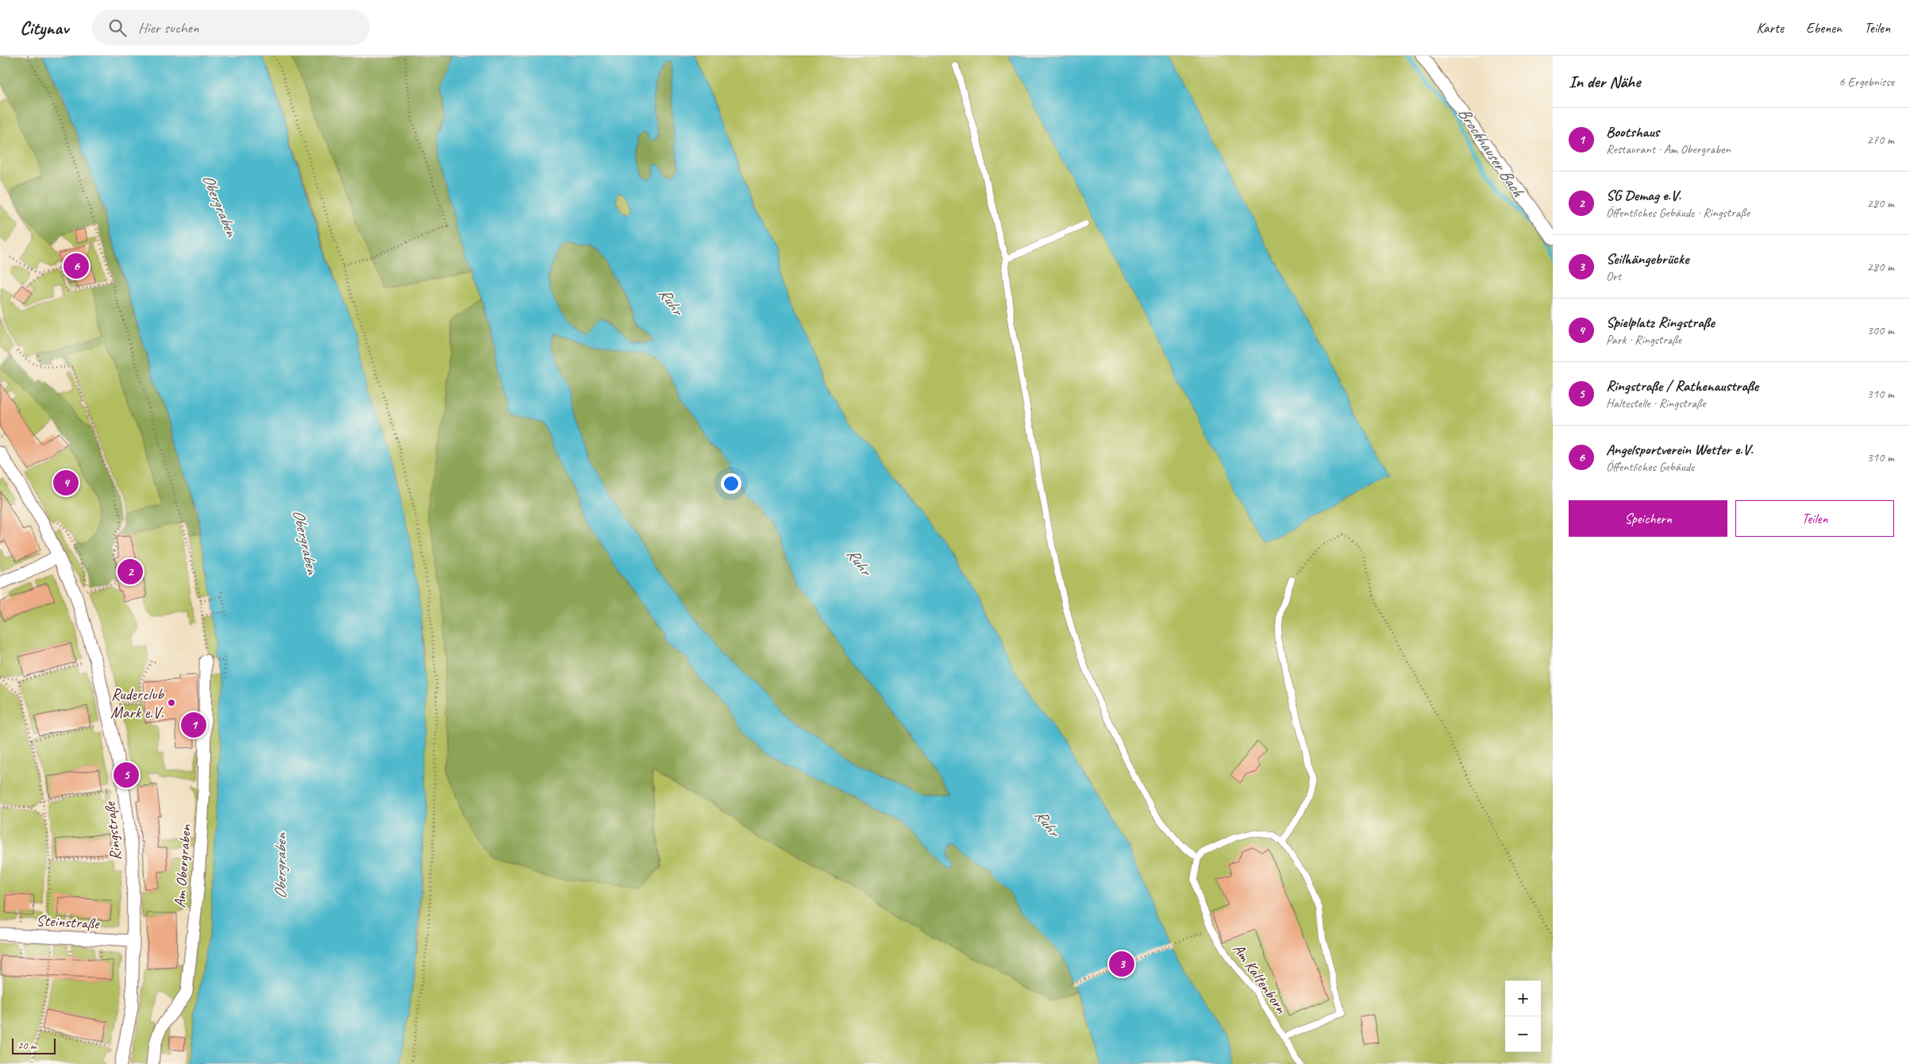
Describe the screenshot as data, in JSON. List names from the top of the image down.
{
  "streets": {
    "street": ["Ringstraße", "Am Obergraben", "Steinstraße"],
    "lane": ["Am Kaltenborn"]
  },
  "crossings": [
    ["Ringstraße", "Steinstraße"]
  ],
  "water": ["Brockhauser Bach", "Obergraben", "Ruhr"],
  "places": ["Ruderclub Mark e.V."],
  "scale_bar": "20 m",
  "page": {
    "header": "Citynav",
    "search": "Hier suchen",
    "nav": ["Karte", "Ebenen", "Teilen"],
    "heading": ["In der Nähe", "6 Ergebnisse"],
    "list": [
      {
        "mark": "1",
        "name": "Bootshaus",
        "note": "Restaurant · Am Obergraben",
        "value": "270 m"
      },
      {
        "mark": "2",
        "name": "SG Demag e.V.",
        "note": "Öffentliches Gebäude · Ringstraße",
        "value": "280 m"
      },
      {
        "mark": "3",
        "name": "Seilhängebrücke",
        "note": "Ort",
        "value": "280 m"
      },
      {
        "mark": "4",
        "name": "Spielplatz Ringstraße",
        "note": "Park · Ringstraße",
        "value": "300 m"
      },
      {
        "mark": "5",
        "name": "Ringstraße / Rathenaustraße",
        "note": "Haltestelle · Ringstraße",
        "value": "310 m"
      },
      {
        "mark": "6",
        "name": "Angelsportverein Wetter e.V.",
        "note": "Öffentliches Gebäude",
        "value": "310 m"
      }
    ],
    "pins": [
      "6",
      "4",
      "2",
      "1",
      "5",
      "3"
    ],
    "buttons": ["Speichern", "Teilen"],
    "map_buttons": ["+", "−"],
    "scale": "20 m"
  }
}
